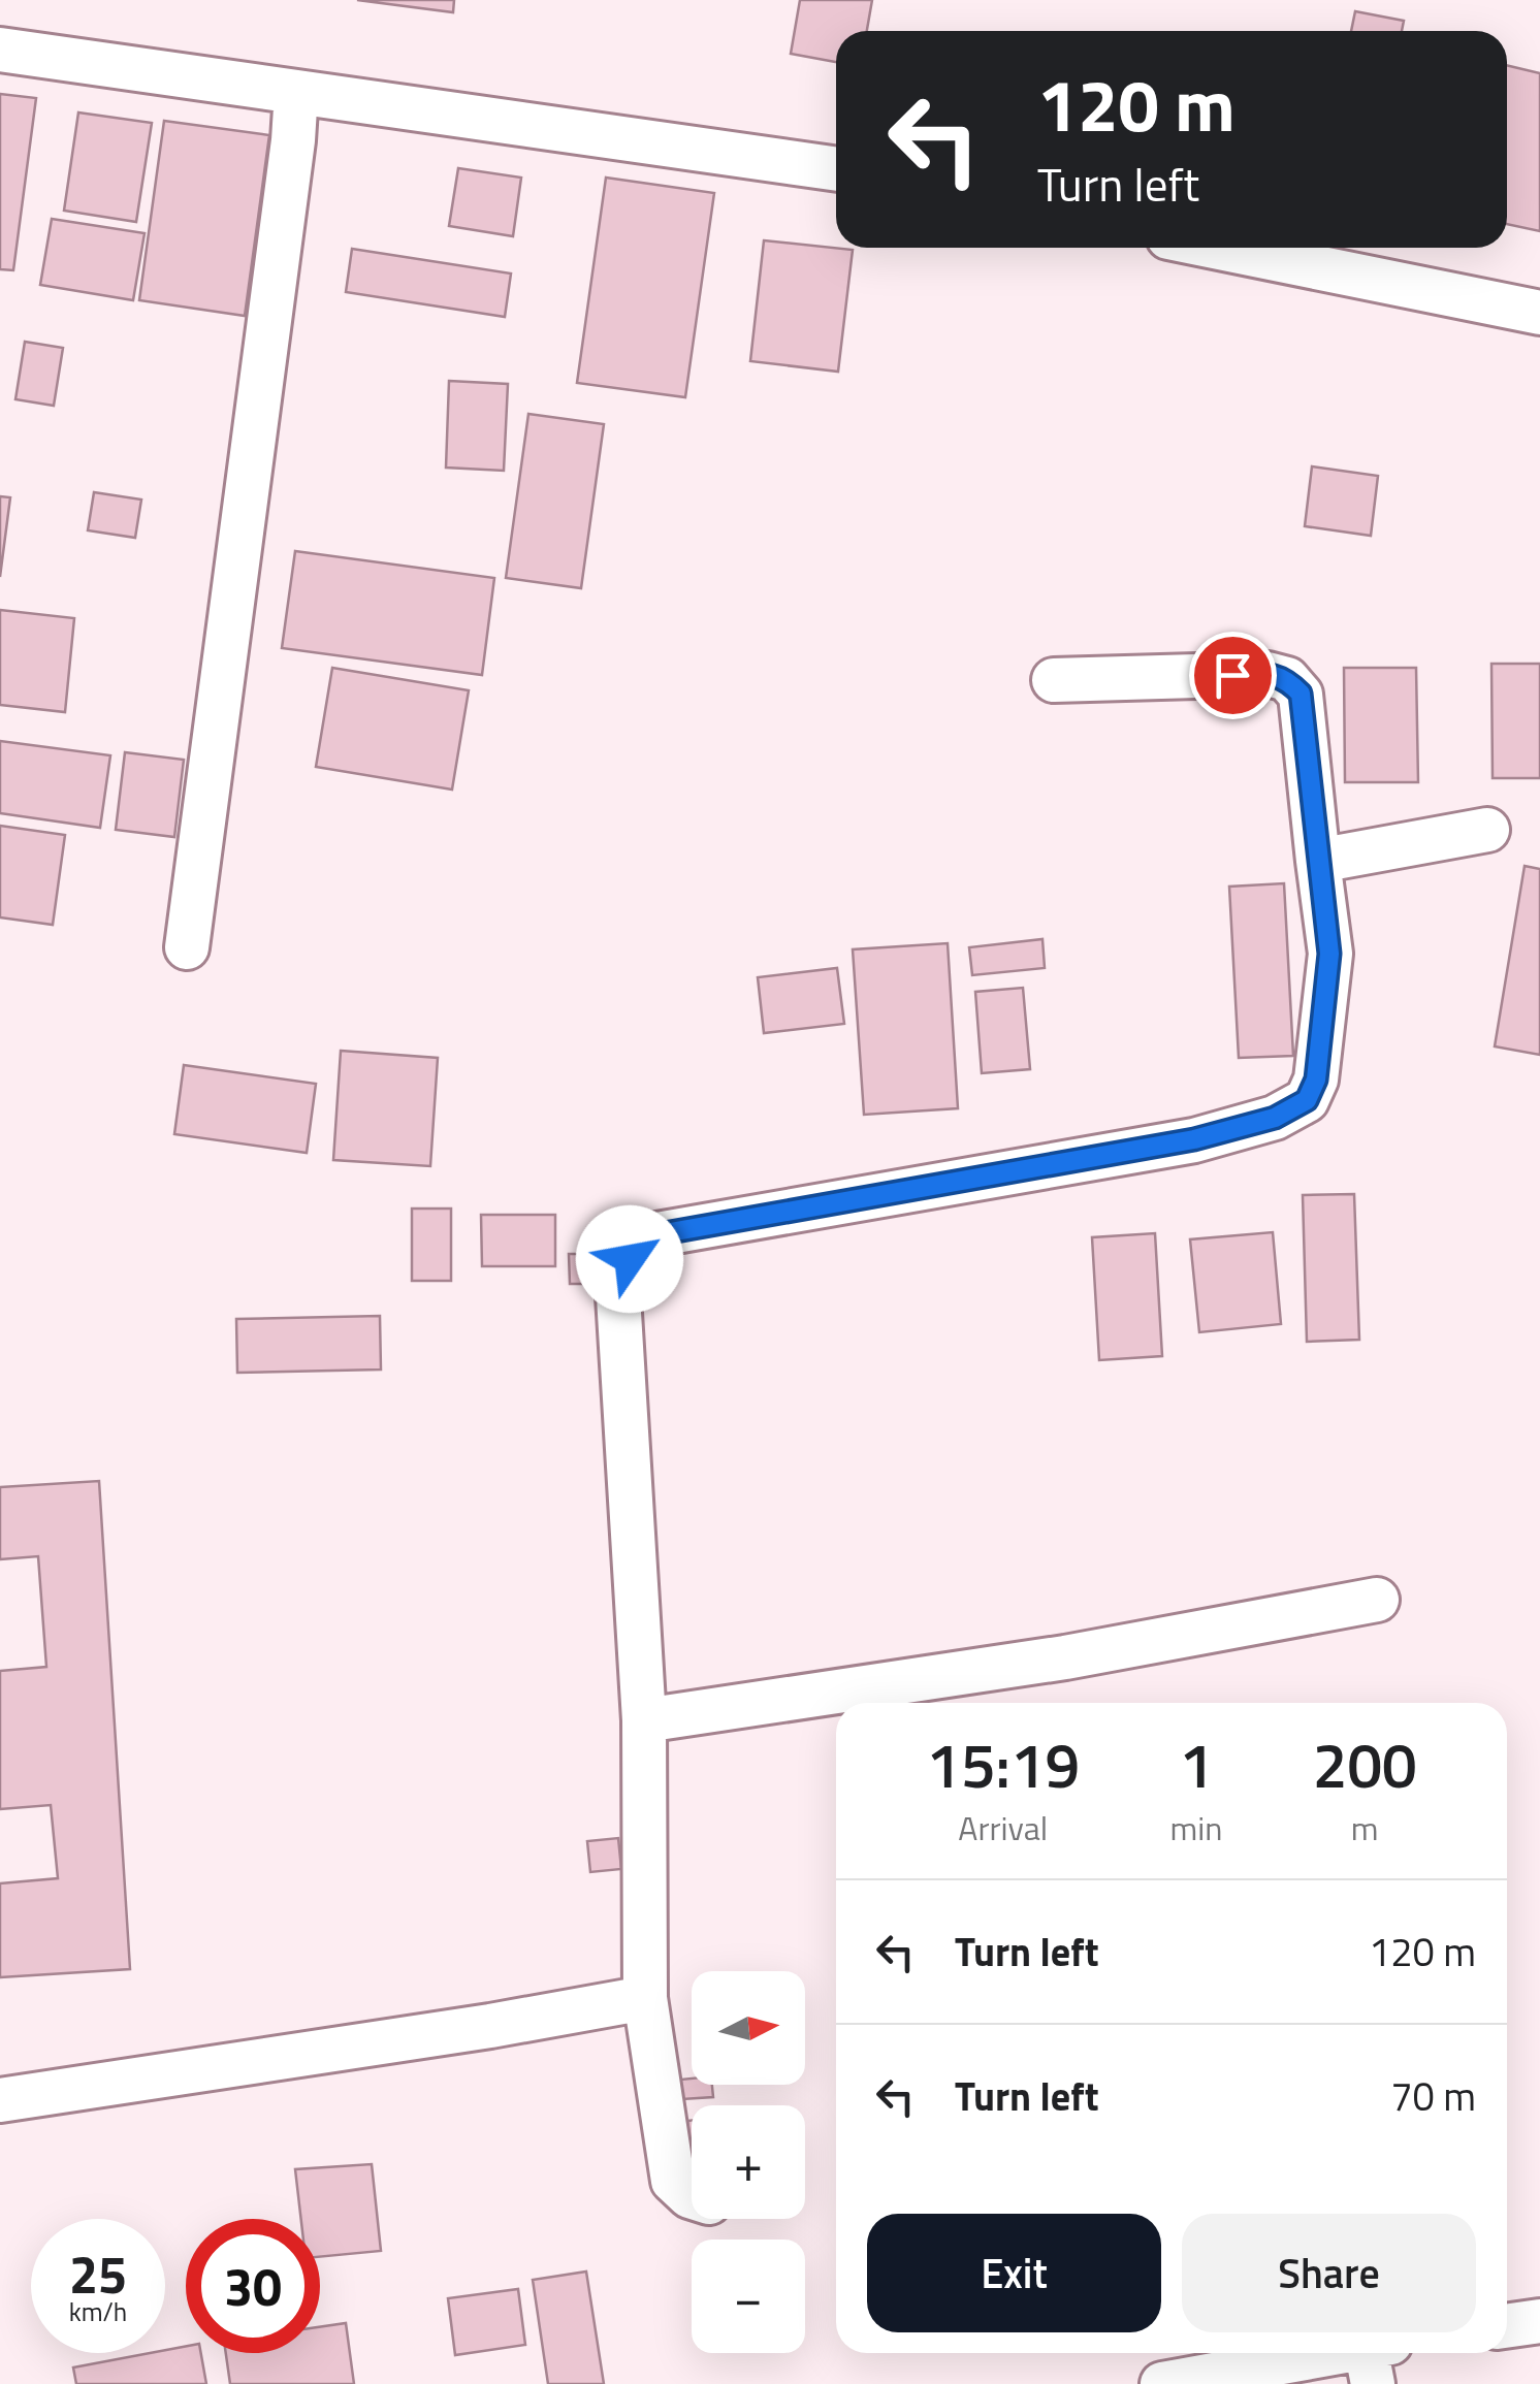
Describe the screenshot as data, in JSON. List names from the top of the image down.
{
  "north": "right",
  "page": {
    "turn": ["120 m", "Turn left"],
    "eta": [
      "15:19",
      "Arrival",
      "1",
      "min",
      "200",
      "m"
    ],
    "list": [
      {
        "name": "Turn left",
        "value": "120 m"
      },
      {
        "name": "Turn left",
        "value": "70 m"
      }
    ],
    "map_buttons": ["+", "−"],
    "buttons": ["Exit", "Share"],
    "speed": "25 km/h",
    "limit": "30"
  }
}
